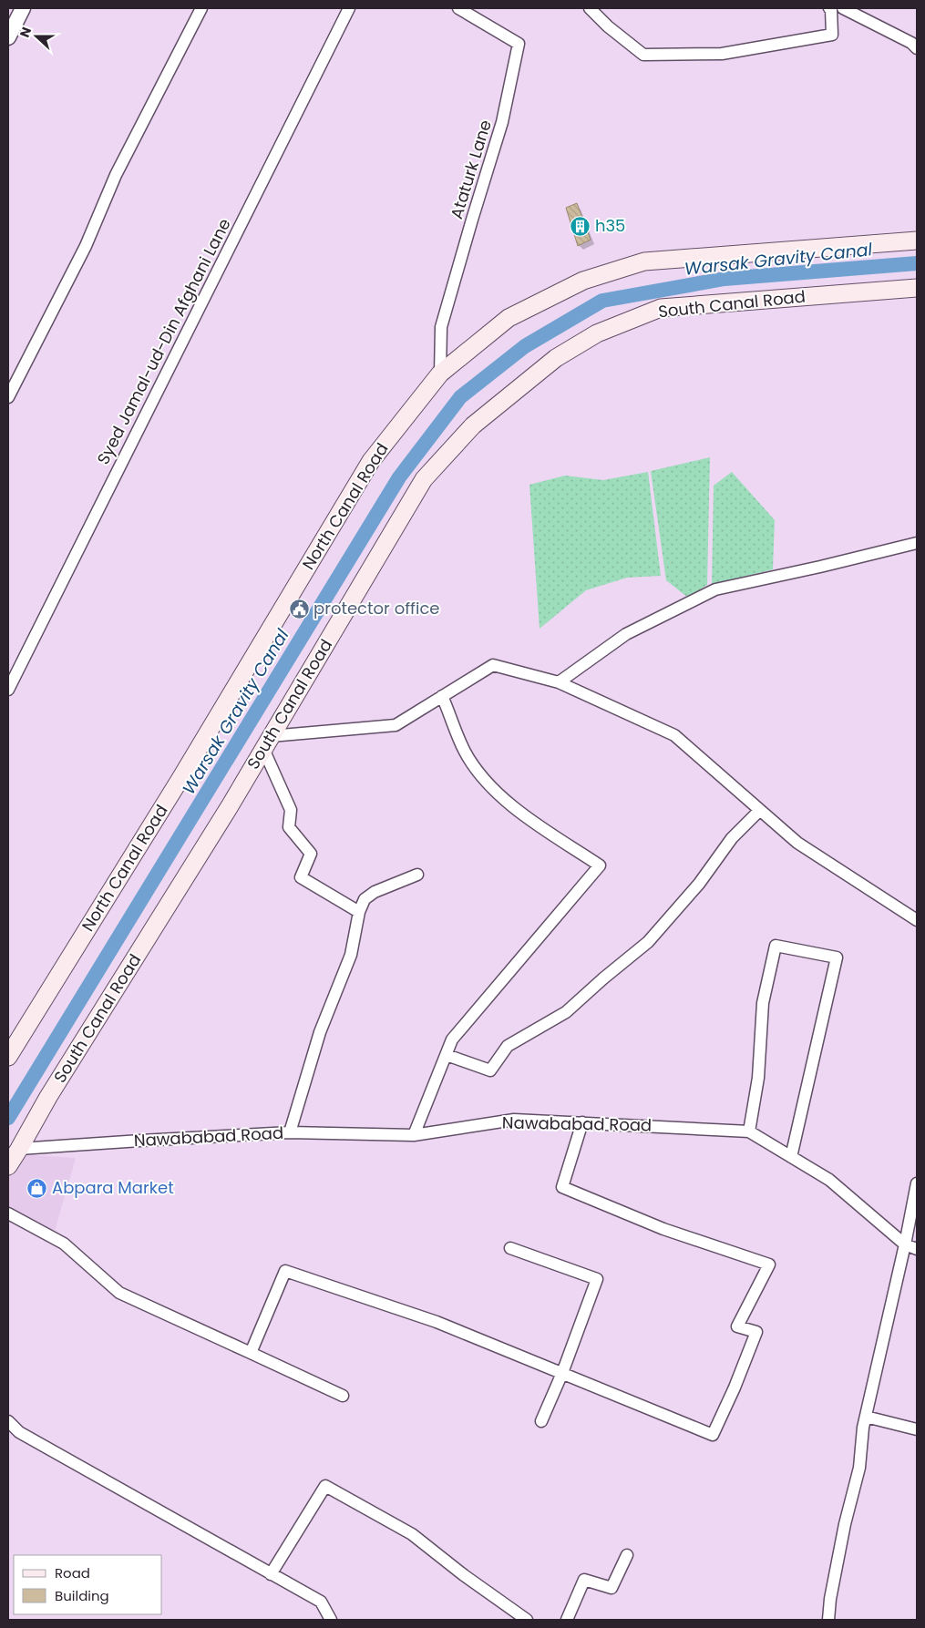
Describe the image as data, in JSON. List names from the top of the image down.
{
  "streets": {
    "main road": ["South Canal Road", "North Canal Road"],
    "street": ["Ataturk Lane", "Syed Jamal-ud-Din Afghani Lane", "Nawababad Road"]
  },
  "crossings": [
    ["Ataturk Lane", "North Canal Road"],
    ["South Canal Road", "Nawababad Road"]
  ],
  "water": ["Warsak Gravity Canal"],
  "places": {
    "building": ["h35"],
    "public building": ["protector office"],
    "shop": ["Abpara Market"]
  },
  "legend": ["Road", "Building"],
  "north": "left"
}
